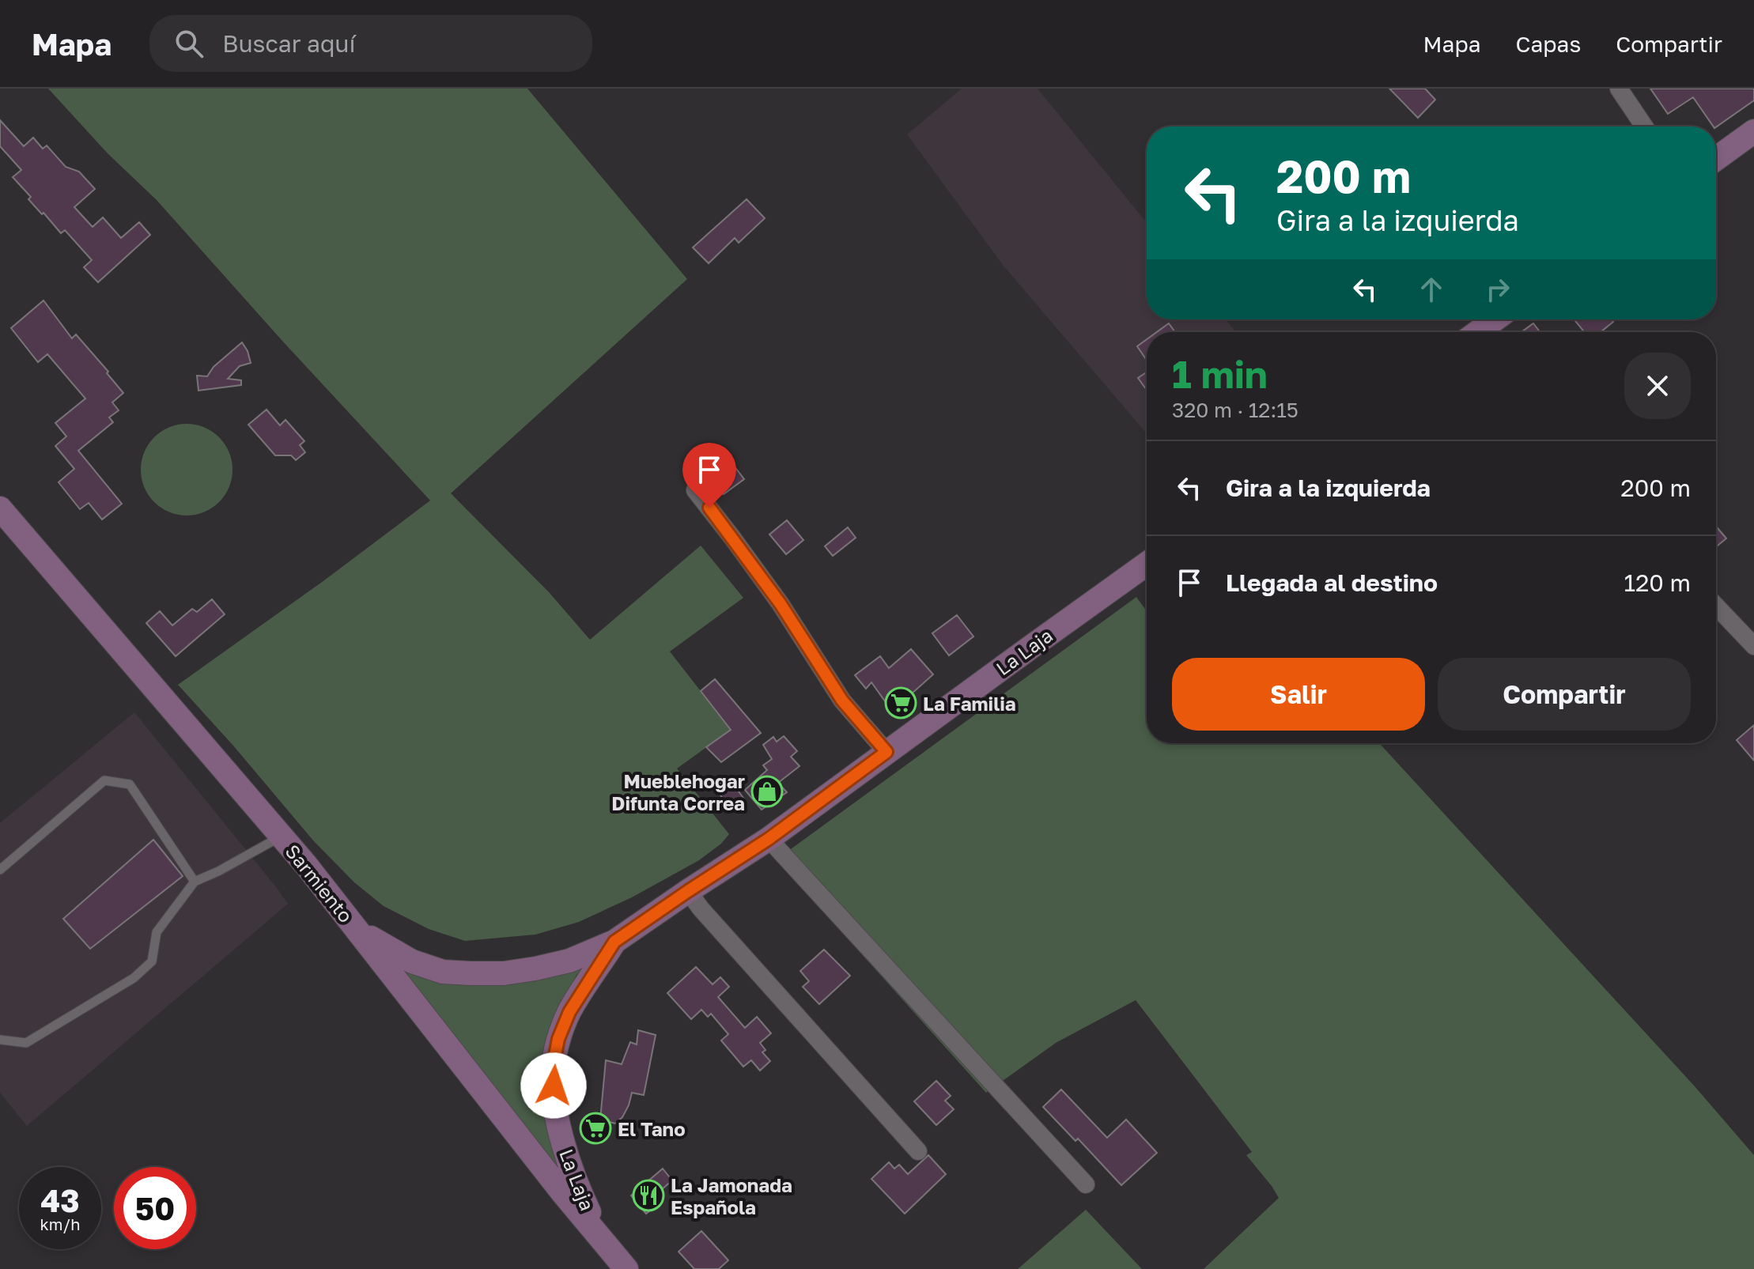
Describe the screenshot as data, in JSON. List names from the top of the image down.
{
  "streets": {
    "main road": ["La Laja", "Sarmiento"]
  },
  "crossings": [
    ["La Laja", "Sarmiento"]
  ],
  "places": {
    "supermarket": ["La Familia", "El Tano"],
    "shop": ["Mueblehogar Difunta Correa"],
    "restaurant": ["La Jamonada Española"]
  },
  "page": {
    "header": "Mapa",
    "search": "Buscar aquí",
    "nav": ["Mapa", "Capas", "Compartir"],
    "turn": ["200 m", "Gira a la izquierda"],
    "heading": ["1 min", "320 m · 12:15"],
    "list": [
      {
        "name": "Gira a la izquierda",
        "value": "200 m"
      },
      {
        "name": "Llegada al destino",
        "value": "120 m"
      }
    ],
    "buttons": ["Salir", "Compartir"],
    "speed": "43 km/h",
    "limit": "50"
  }
}
